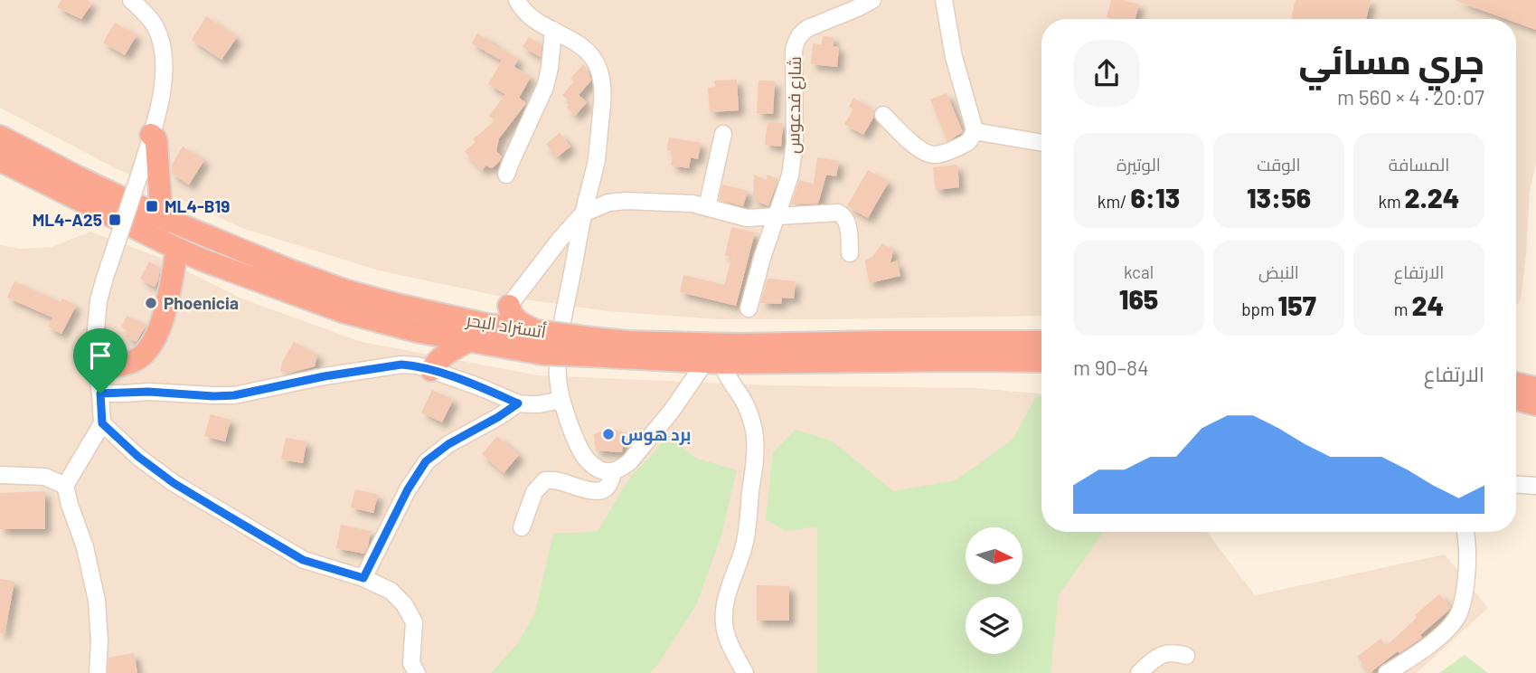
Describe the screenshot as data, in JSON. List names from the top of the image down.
{
  "streets": {
    "highway": ["أتستراد البحر"],
    "street": ["شارع فدعوس"]
  },
  "places": {
    "transit": ["ML4-B19", "ML4-A25"],
    "other": ["Phoenicia", "برد هوس"]
  },
  "north": "right",
  "page": {
    "heading": ["جري مسائي", "20:07 · 4 × 560 m"],
    "stats": [
      ["المسافة", "2.24 km"],
      ["الوقت", "13:56"],
      ["الوتيرة", "6:13 /km"],
      ["الارتفاع", "24 m"],
      ["النبض", "157 bpm"],
      ["kcal", "165"]
    ],
    "chart": ["الارتفاع", "84–90 m"]
  }
}
